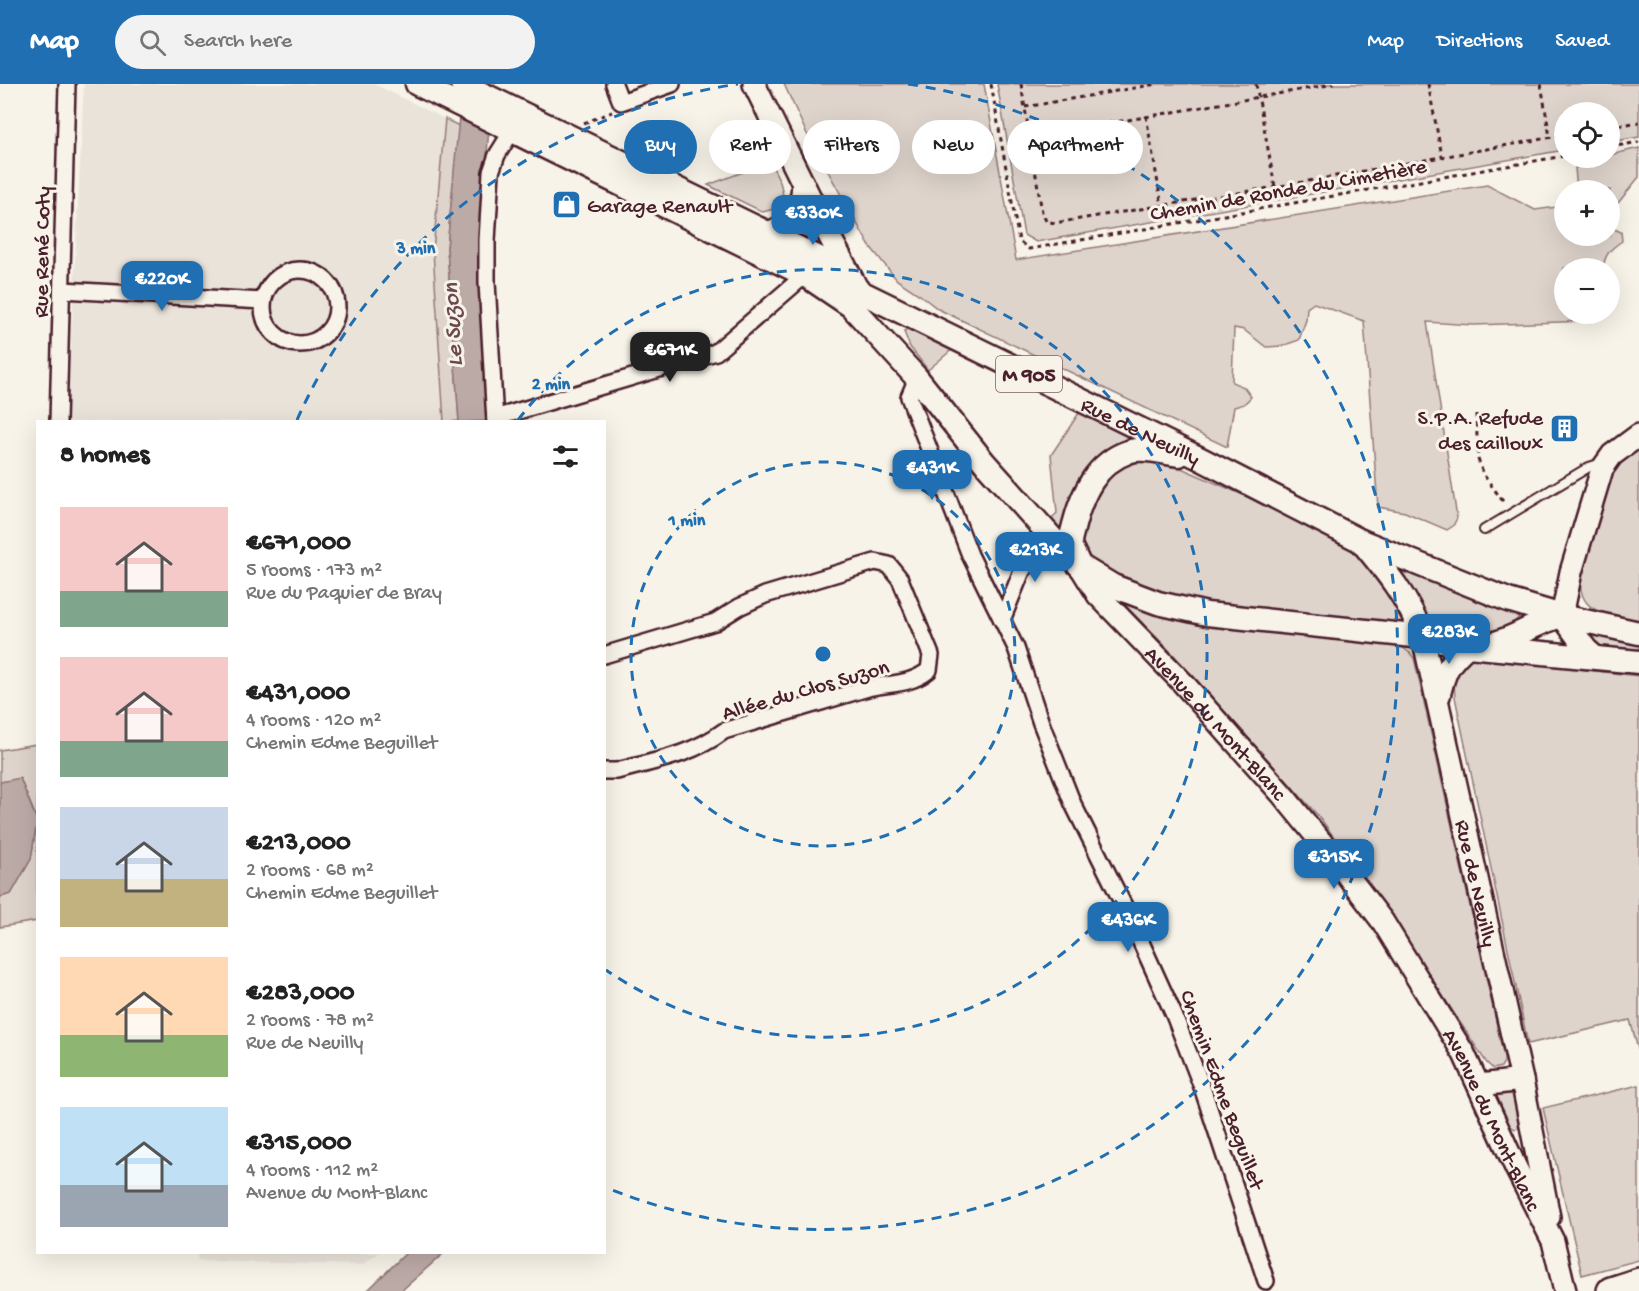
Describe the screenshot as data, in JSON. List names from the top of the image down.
{
  "streets": {
    "main road": ["M 905", "Rue de Neuilly", "Avenue du Mont-Blanc"],
    "street": ["Rue René Coty", "Allée du Clos Suzon", "Chemin Edme Beguillet"],
    "path": ["Chemin de Ronde du Cimetière"]
  },
  "crossings": [
    ["Rue de Neuilly", "Avenue du Mont-Blanc"],
    ["Avenue du Mont-Blanc", "Chemin Edme Beguillet"]
  ],
  "water": ["Le Suzon"],
  "places": {
    "shop": ["Garage Renault"],
    "building": ["S.P.A. Refude des cailloux"]
  },
  "page": {
    "header": "Map",
    "search": "Search here",
    "nav": ["Map", "Directions", "Saved"],
    "map_buttons": ["+", "−"],
    "chip": [
      "Buy",
      "Rent",
      "Filters",
      "New",
      "Apartment"
    ],
    "price": [
      "€330K",
      "€220K",
      "€671K",
      "€431K",
      "€213K",
      "€283K",
      "€315K",
      "€436K"
    ],
    "heading": "8 homes",
    "list": [
      {
        "name": "€671,000",
        "note": "5 rooms · 173 m² · Rue du Paquier de Bray"
      },
      {
        "name": "€431,000",
        "note": "4 rooms · 120 m² · Chemin Edme Beguillet"
      },
      {
        "name": "€213,000",
        "note": "2 rooms · 68 m² · Chemin Edme Beguillet"
      },
      {
        "name": "€283,000",
        "note": "2 rooms · 78 m² · Rue de Neuilly"
      },
      {
        "name": "€315,000",
        "note": "4 rooms · 112 m² · Avenue du Mont-Blanc"
      }
    ]
  },
  "rings": ["3 min", "2 min", "1 min"]
}
